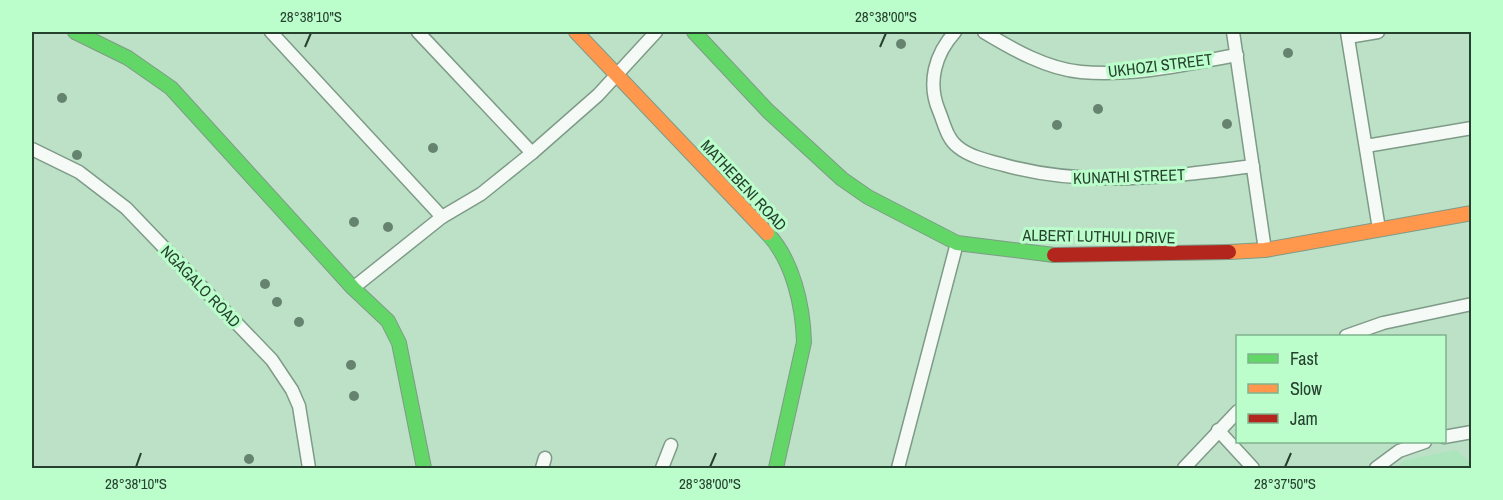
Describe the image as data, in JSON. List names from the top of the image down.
{
  "streets": {
    "street": [
      "UKHOZI STREET",
      "KUNATHI STREET",
      "MATHEBENI ROAD",
      "ALBERT LUTHULI DRIVE",
      "NGAGALO ROAD"
    ]
  },
  "legend": ["Fast", "Slow", "Jam"],
  "coordinates": ["28°38'10\"S", "28°38'00\"S", "28°37'50\"S"]
}
